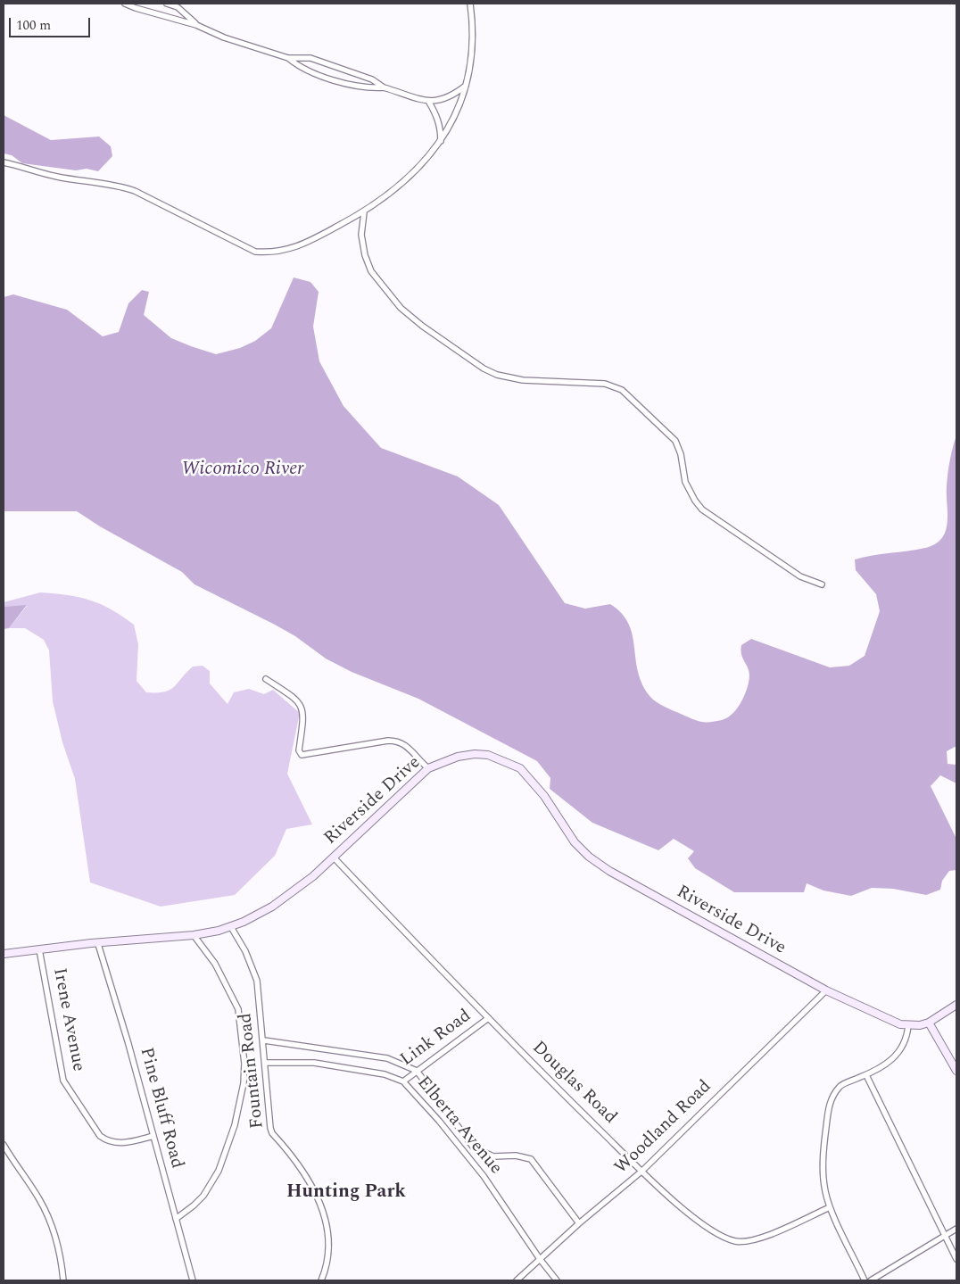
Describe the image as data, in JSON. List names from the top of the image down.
{
  "streets": {
    "street": [
      "Riverside Drive",
      "Irene Avenue",
      "Link Road",
      "Fountain Road",
      "Douglas Road",
      "Pine Bluff Road",
      "Elberta Avenue",
      "Woodland Road"
    ]
  },
  "crossings": [
    ["Riverside Drive", "Irene Avenue"],
    ["Riverside Drive", "Fountain Road"],
    ["Riverside Drive", "Douglas Road"],
    ["Riverside Drive", "Pine Bluff Road"],
    ["Riverside Drive", "Woodland Road"],
    ["Irene Avenue", "Pine Bluff Road"],
    ["Link Road", "Douglas Road"],
    ["Link Road", "Elberta Avenue"],
    ["Fountain Road", "Elberta Avenue"],
    ["Douglas Road", "Woodland Road"],
    ["Elberta Avenue", "Woodland Road"]
  ],
  "districts": ["Hunting Park"],
  "water": ["Wicomico River"],
  "scale_bar": "100 m"
}
